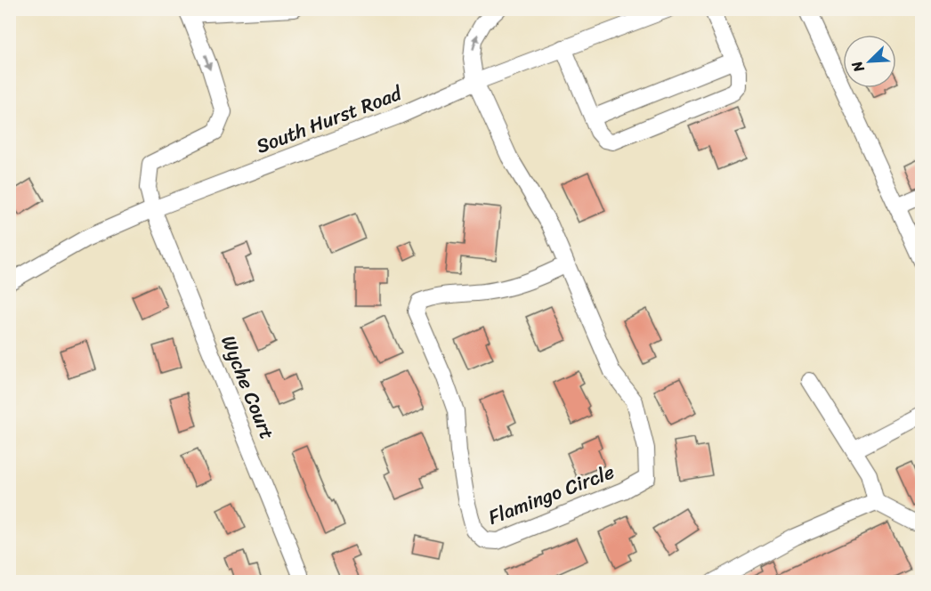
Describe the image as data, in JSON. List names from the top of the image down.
{
  "streets": {
    "street": ["South Hurst Road", "Wyche Court", "Flamingo Circle"]
  },
  "crossings": [
    ["South Hurst Road", "Wyche Court"],
    ["South Hurst Road", "Flamingo Circle"]
  ],
  "north": "bottom left"
}
